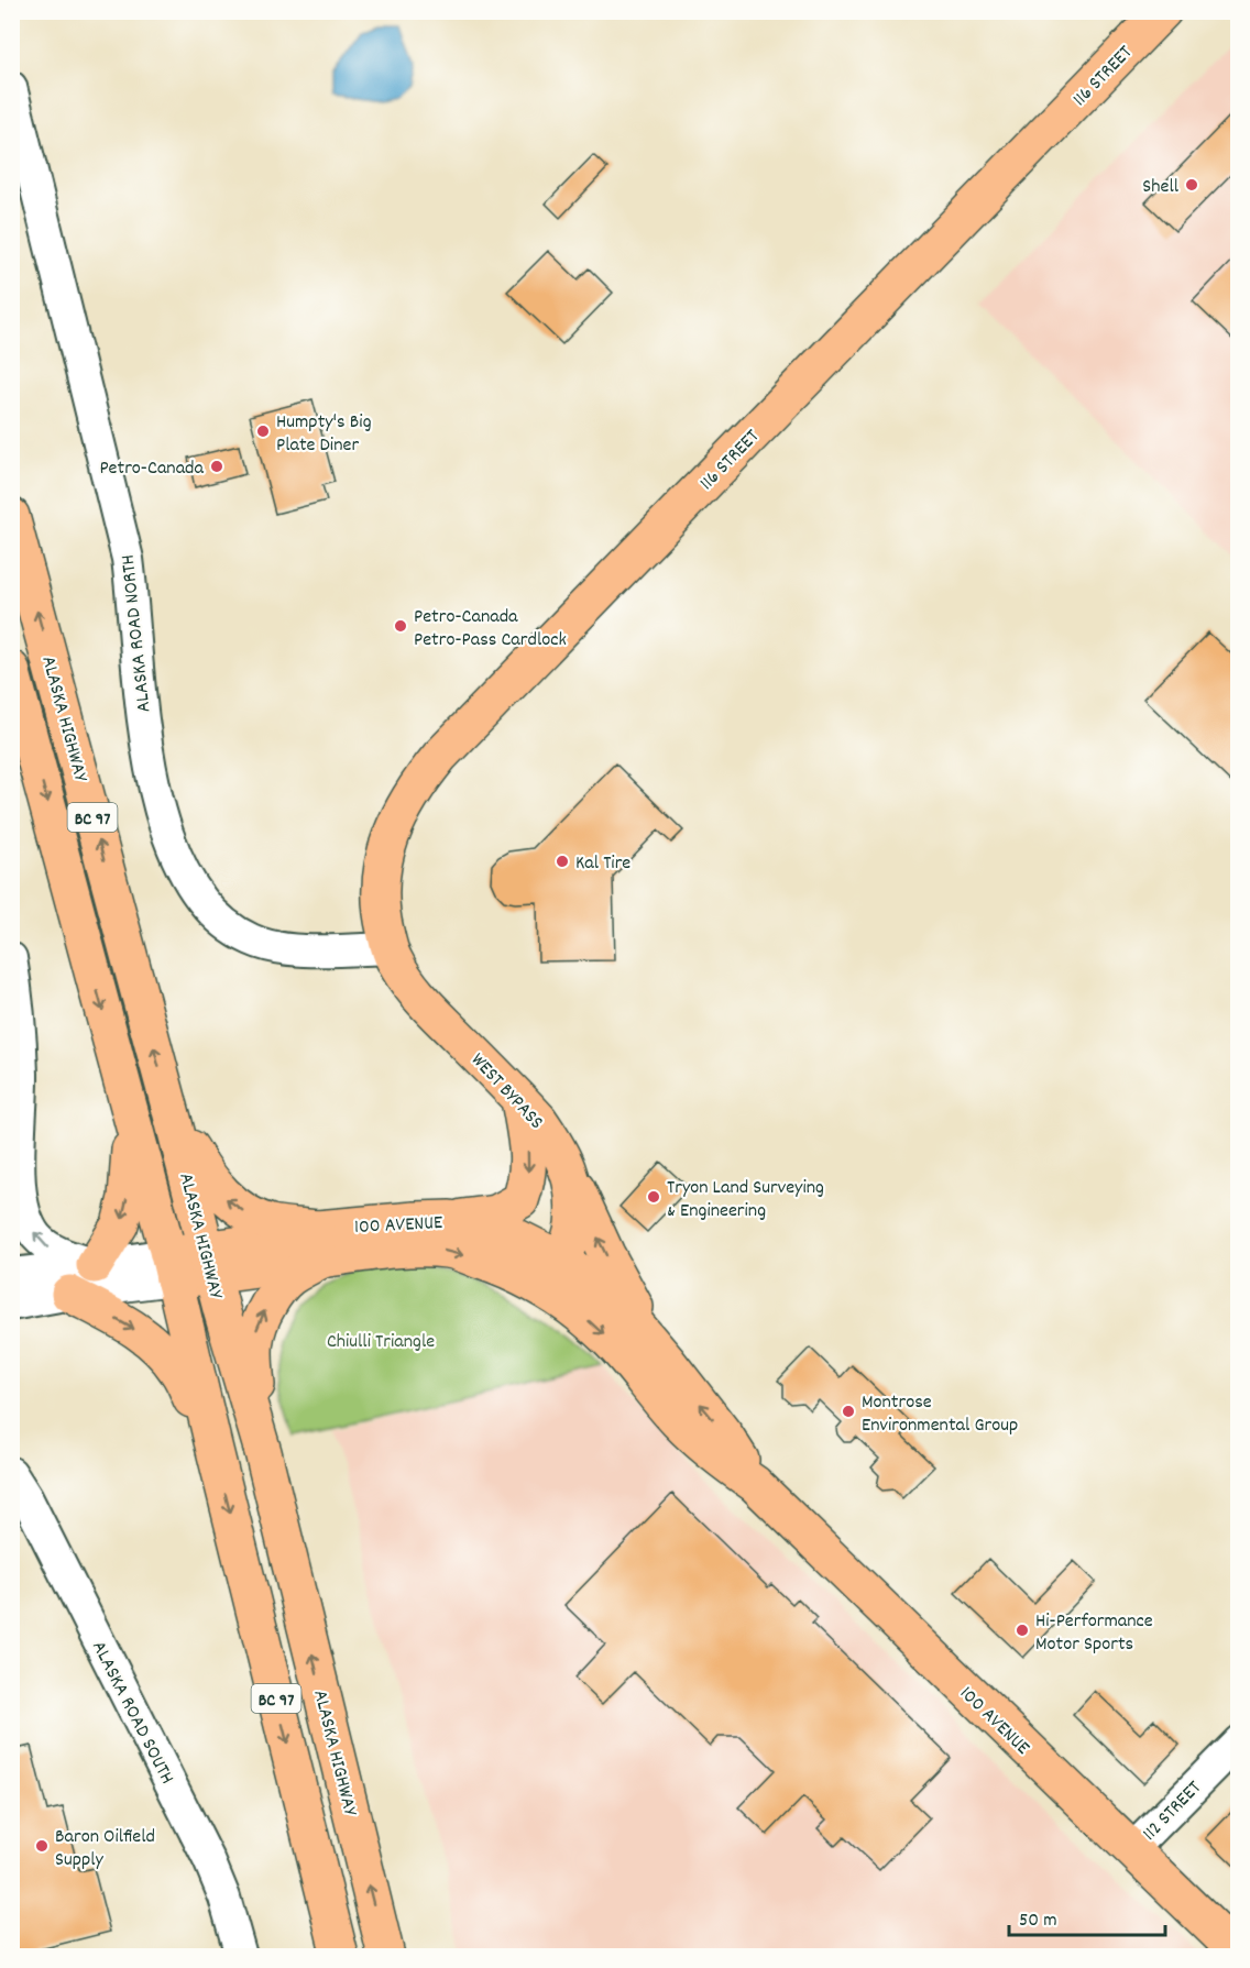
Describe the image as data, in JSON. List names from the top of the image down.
{
  "streets": {
    "main road": [
      "116 STREET",
      "ALASKA HIGHWAY",
      "BC 97",
      "WEST BYPASS",
      "100 AVENUE"
    ],
    "street": ["ALASKA ROAD NORTH", "ALASKA ROAD SOUTH", "112 STREET"]
  },
  "crossings": [
    ["116 STREET", "ALASKA ROAD NORTH"],
    ["116 STREET", "WEST BYPASS"],
    ["ALASKA ROAD NORTH", "WEST BYPASS"],
    ["ALASKA HIGHWAY", "100 AVENUE"],
    ["WEST BYPASS", "100 AVENUE"],
    ["100 AVENUE", "112 STREET"]
  ],
  "parks": ["Chiulli Triangle"],
  "places": [
    "Shell",
    "Humpty's Big Plate Diner",
    "Petro-Canada",
    "Petro-Canada Petro-Pass Cardlock",
    "Kal Tire",
    "Tryon Land Surveying & Engineering",
    "Montrose Environmental Group",
    "Hi-Performance Motor Sports",
    "Baron Oilfield Supply"
  ],
  "scale_bar": "50 m"
}
